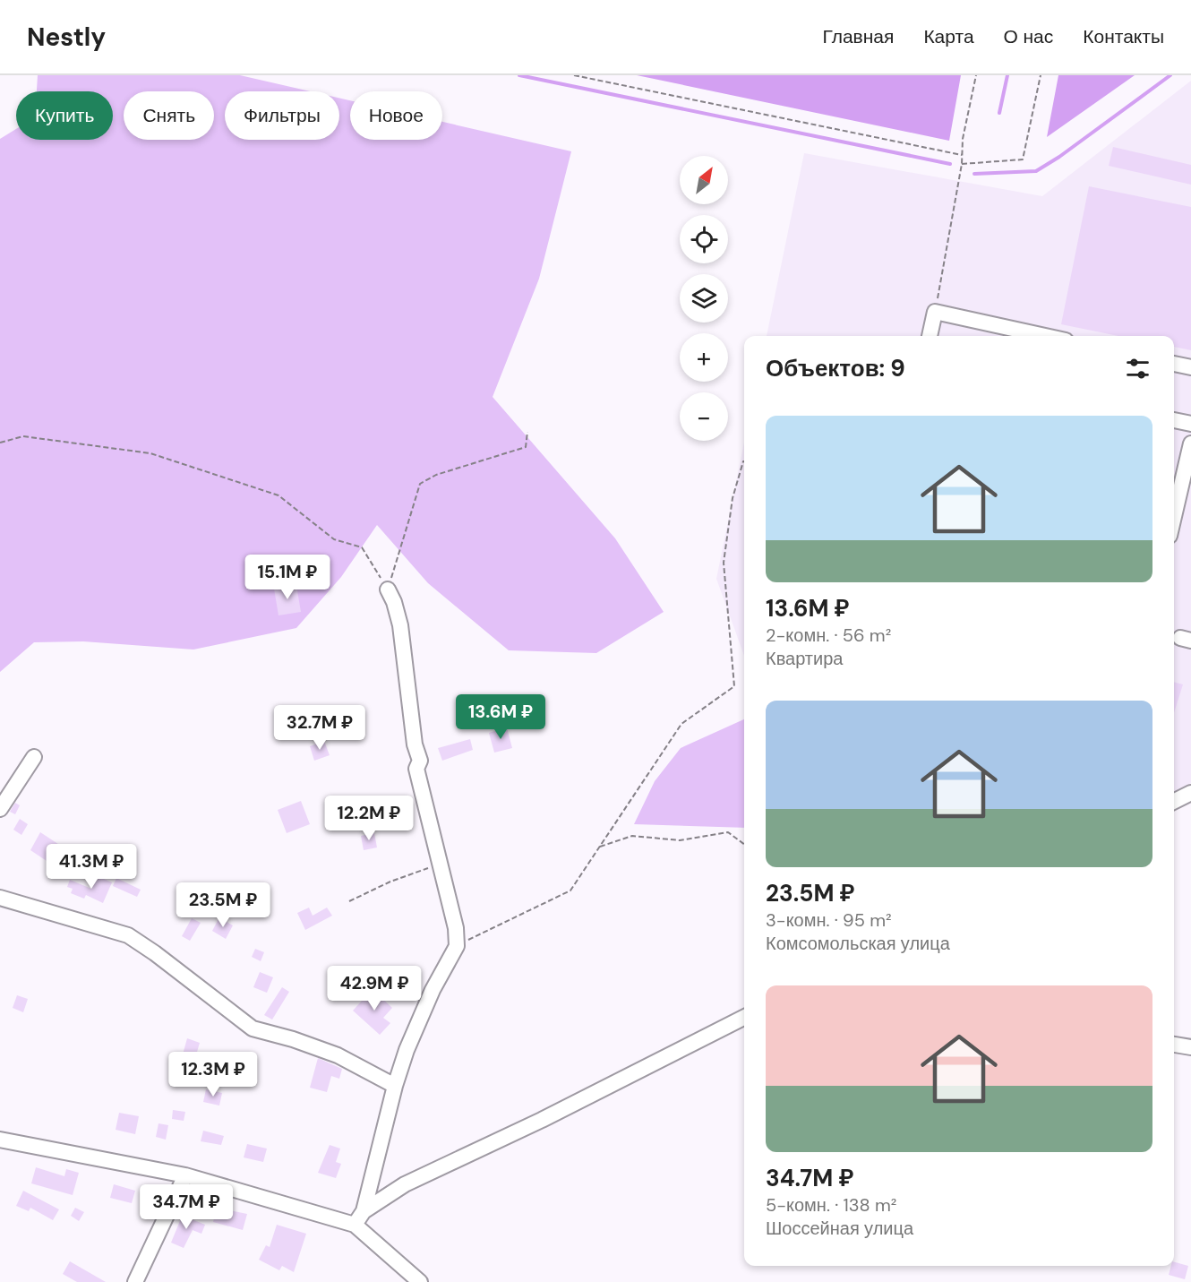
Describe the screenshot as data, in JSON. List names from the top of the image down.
{
  "north": "top right",
  "page": {
    "header": "Nestly",
    "nav": [
      "Главная",
      "Карта",
      "О нас",
      "Контакты"
    ],
    "chip": [
      "Купить",
      "Снять",
      "Фильтры",
      "Новое"
    ],
    "map_buttons": ["+", "−"],
    "heading": "Объектов: 9",
    "list": [
      {
        "name": "13.6M ₽",
        "note": "2-комн. · 56 m² · Квартира"
      },
      {
        "name": "23.5M ₽",
        "note": "3-комн. · 95 m² · Комсомольская улица"
      },
      {
        "name": "34.7M ₽",
        "note": "5-комн. · 138 m² · Шоссейная улица"
      }
    ],
    "price": [
      "15.1M ₽",
      "13.6M ₽",
      "32.7M ₽",
      "12.2M ₽",
      "41.3M ₽",
      "23.5M ₽",
      "42.9M ₽",
      "12.3M ₽",
      "34.7M ₽"
    ]
  }
}
